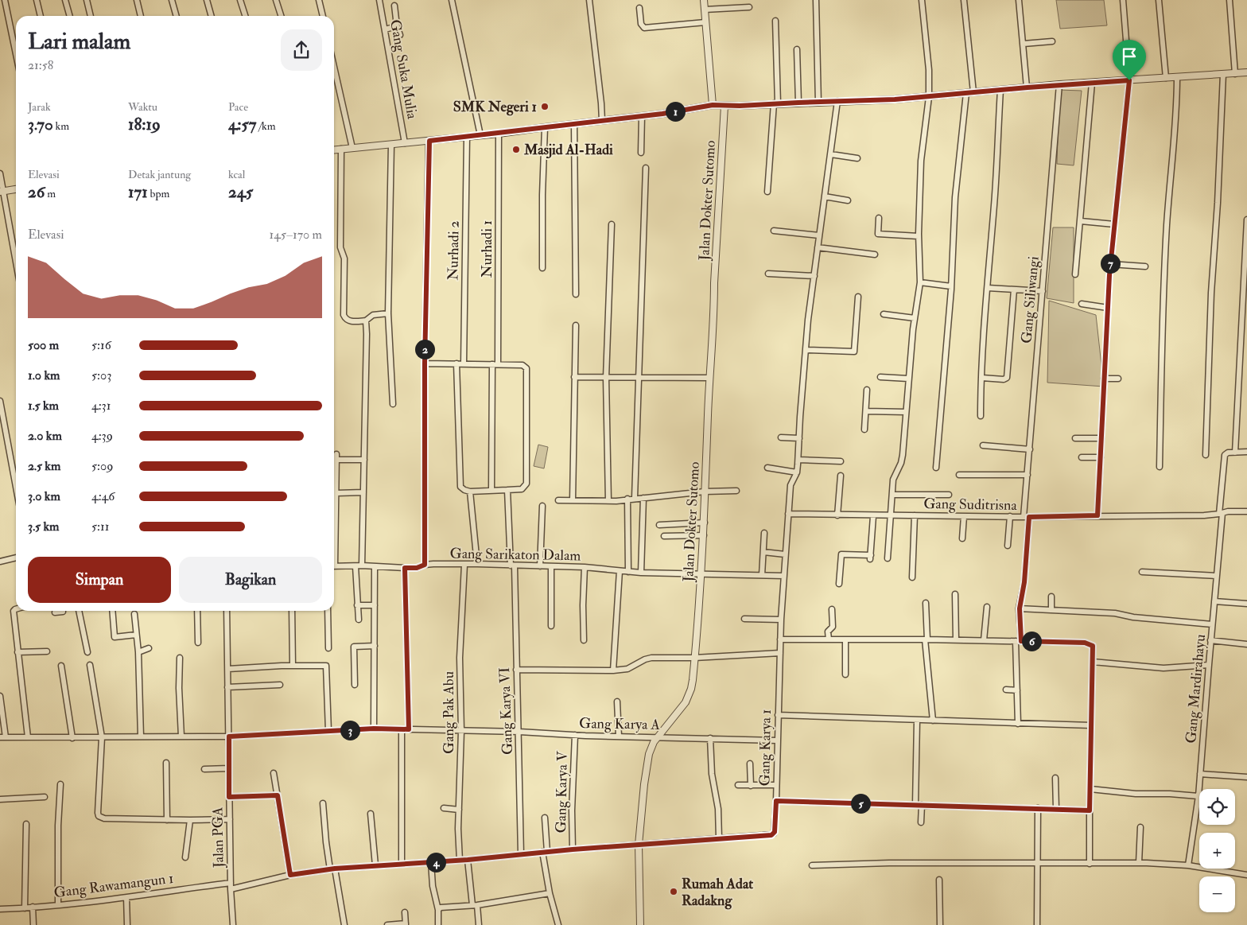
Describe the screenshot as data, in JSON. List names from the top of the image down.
{
  "streets": {
    "street": [
      "Gang Suka Mulia",
      "Jalan Dokter Sutomo",
      "Nurhadi 1",
      "Nurhadi 2",
      "Gang Siliwangi",
      "Gang Suditrisna",
      "Gang Sarikaton Dalam",
      "Gang Mardirahayu",
      "Gang Karya VI",
      "Gang Pak Abu",
      "Gang Karya A",
      "Gang Karya 1",
      "Gang Karya V",
      "Jalan PGA",
      "Gang Rawamangun 1"
    ]
  },
  "crossings": [
    ["Jalan Dokter Sutomo", "Gang Sarikaton Dalam"],
    ["Jalan Dokter Sutomo", "Gang Karya A"],
    ["Jalan Dokter Sutomo", "Gang Karya 1"],
    ["Gang Siliwangi", "Gang Suditrisna"],
    ["Gang Suditrisna", "Gang Mardirahayu"],
    ["Gang Suditrisna", "Gang Karya 1"],
    ["Gang Sarikaton Dalam", "Gang Karya VI"],
    ["Gang Sarikaton Dalam", "Gang Pak Abu"],
    ["Gang Sarikaton Dalam", "Gang Karya 1"],
    ["Gang Karya VI", "Gang Karya A"],
    ["Gang Karya VI", "Gang Karya 1"],
    ["Gang Pak Abu", "Gang Karya A"],
    ["Gang Pak Abu", "Gang Karya 1"],
    ["Gang Karya A", "Gang Karya 1"],
    ["Gang Karya A", "Gang Karya V"],
    ["Gang Karya A", "Jalan PGA"],
    ["Gang Karya 1", "Gang Karya V"],
    ["Gang Karya 1", "Gang Rawamangun 1"],
    ["Jalan PGA", "Gang Rawamangun 1"]
  ],
  "places": ["SMK Negeri 1", "Masjid Al-Hadi", "Rumah Adat Radakng"],
  "page": {
    "heading": ["Lari malam", "21:58"],
    "stats": [
      ["Jarak", "3.70 km"],
      ["Waktu", "18:19"],
      ["Pace", "4:57 /km"],
      ["Elevasi", "26 m"],
      ["Detak jantung", "171 bpm"],
      ["kcal", "245"]
    ],
    "pins": [
      "1",
      "7",
      "2",
      "6",
      "3",
      "5",
      "4"
    ],
    "chart": ["Elevasi", "145–170 m"],
    "list": [
      {
        "name": "500 m",
        "note": "5:16"
      },
      {
        "name": "1.0 km",
        "note": "5:03"
      },
      {
        "name": "1.5 km",
        "note": "4:31"
      },
      {
        "name": "2.0 km",
        "note": "4:39"
      },
      {
        "name": "2.5 km",
        "note": "5:09"
      },
      {
        "name": "3.0 km",
        "note": "4:46"
      },
      {
        "name": "3.5 km",
        "note": "5:11"
      }
    ],
    "buttons": ["Simpan", "Bagikan"],
    "map_buttons": ["+", "−"]
  }
}
